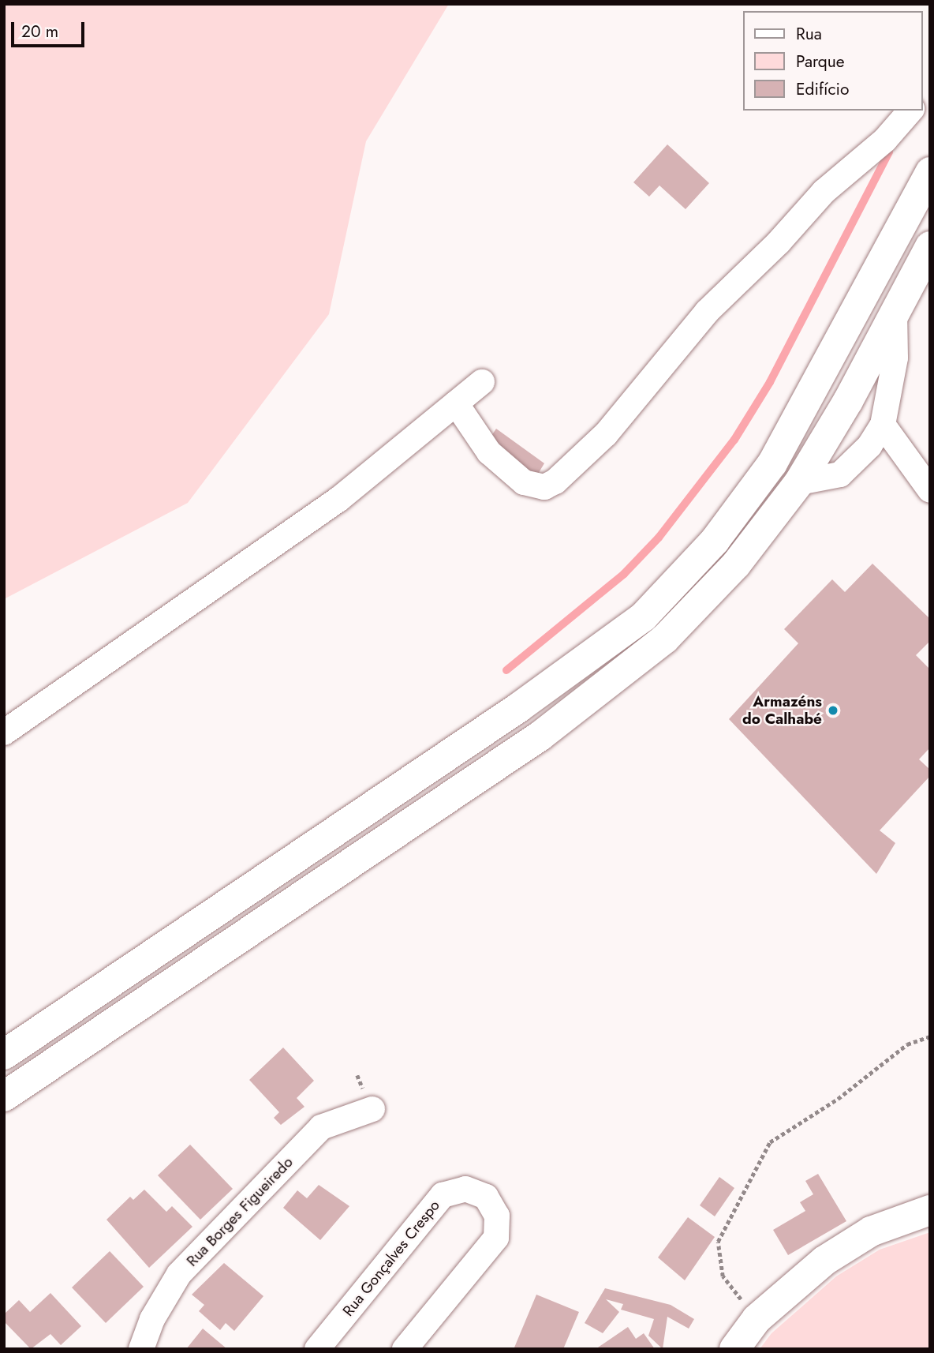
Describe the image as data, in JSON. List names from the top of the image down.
{
  "streets": {
    "street": ["Rua Borges Figueiredo", "Rua Gonçalves Crespo"]
  },
  "places": ["Armazéns do Calhabé"],
  "legend": ["Rua", "Parque", "Edifício"],
  "scale_bar": "20 m"
}
